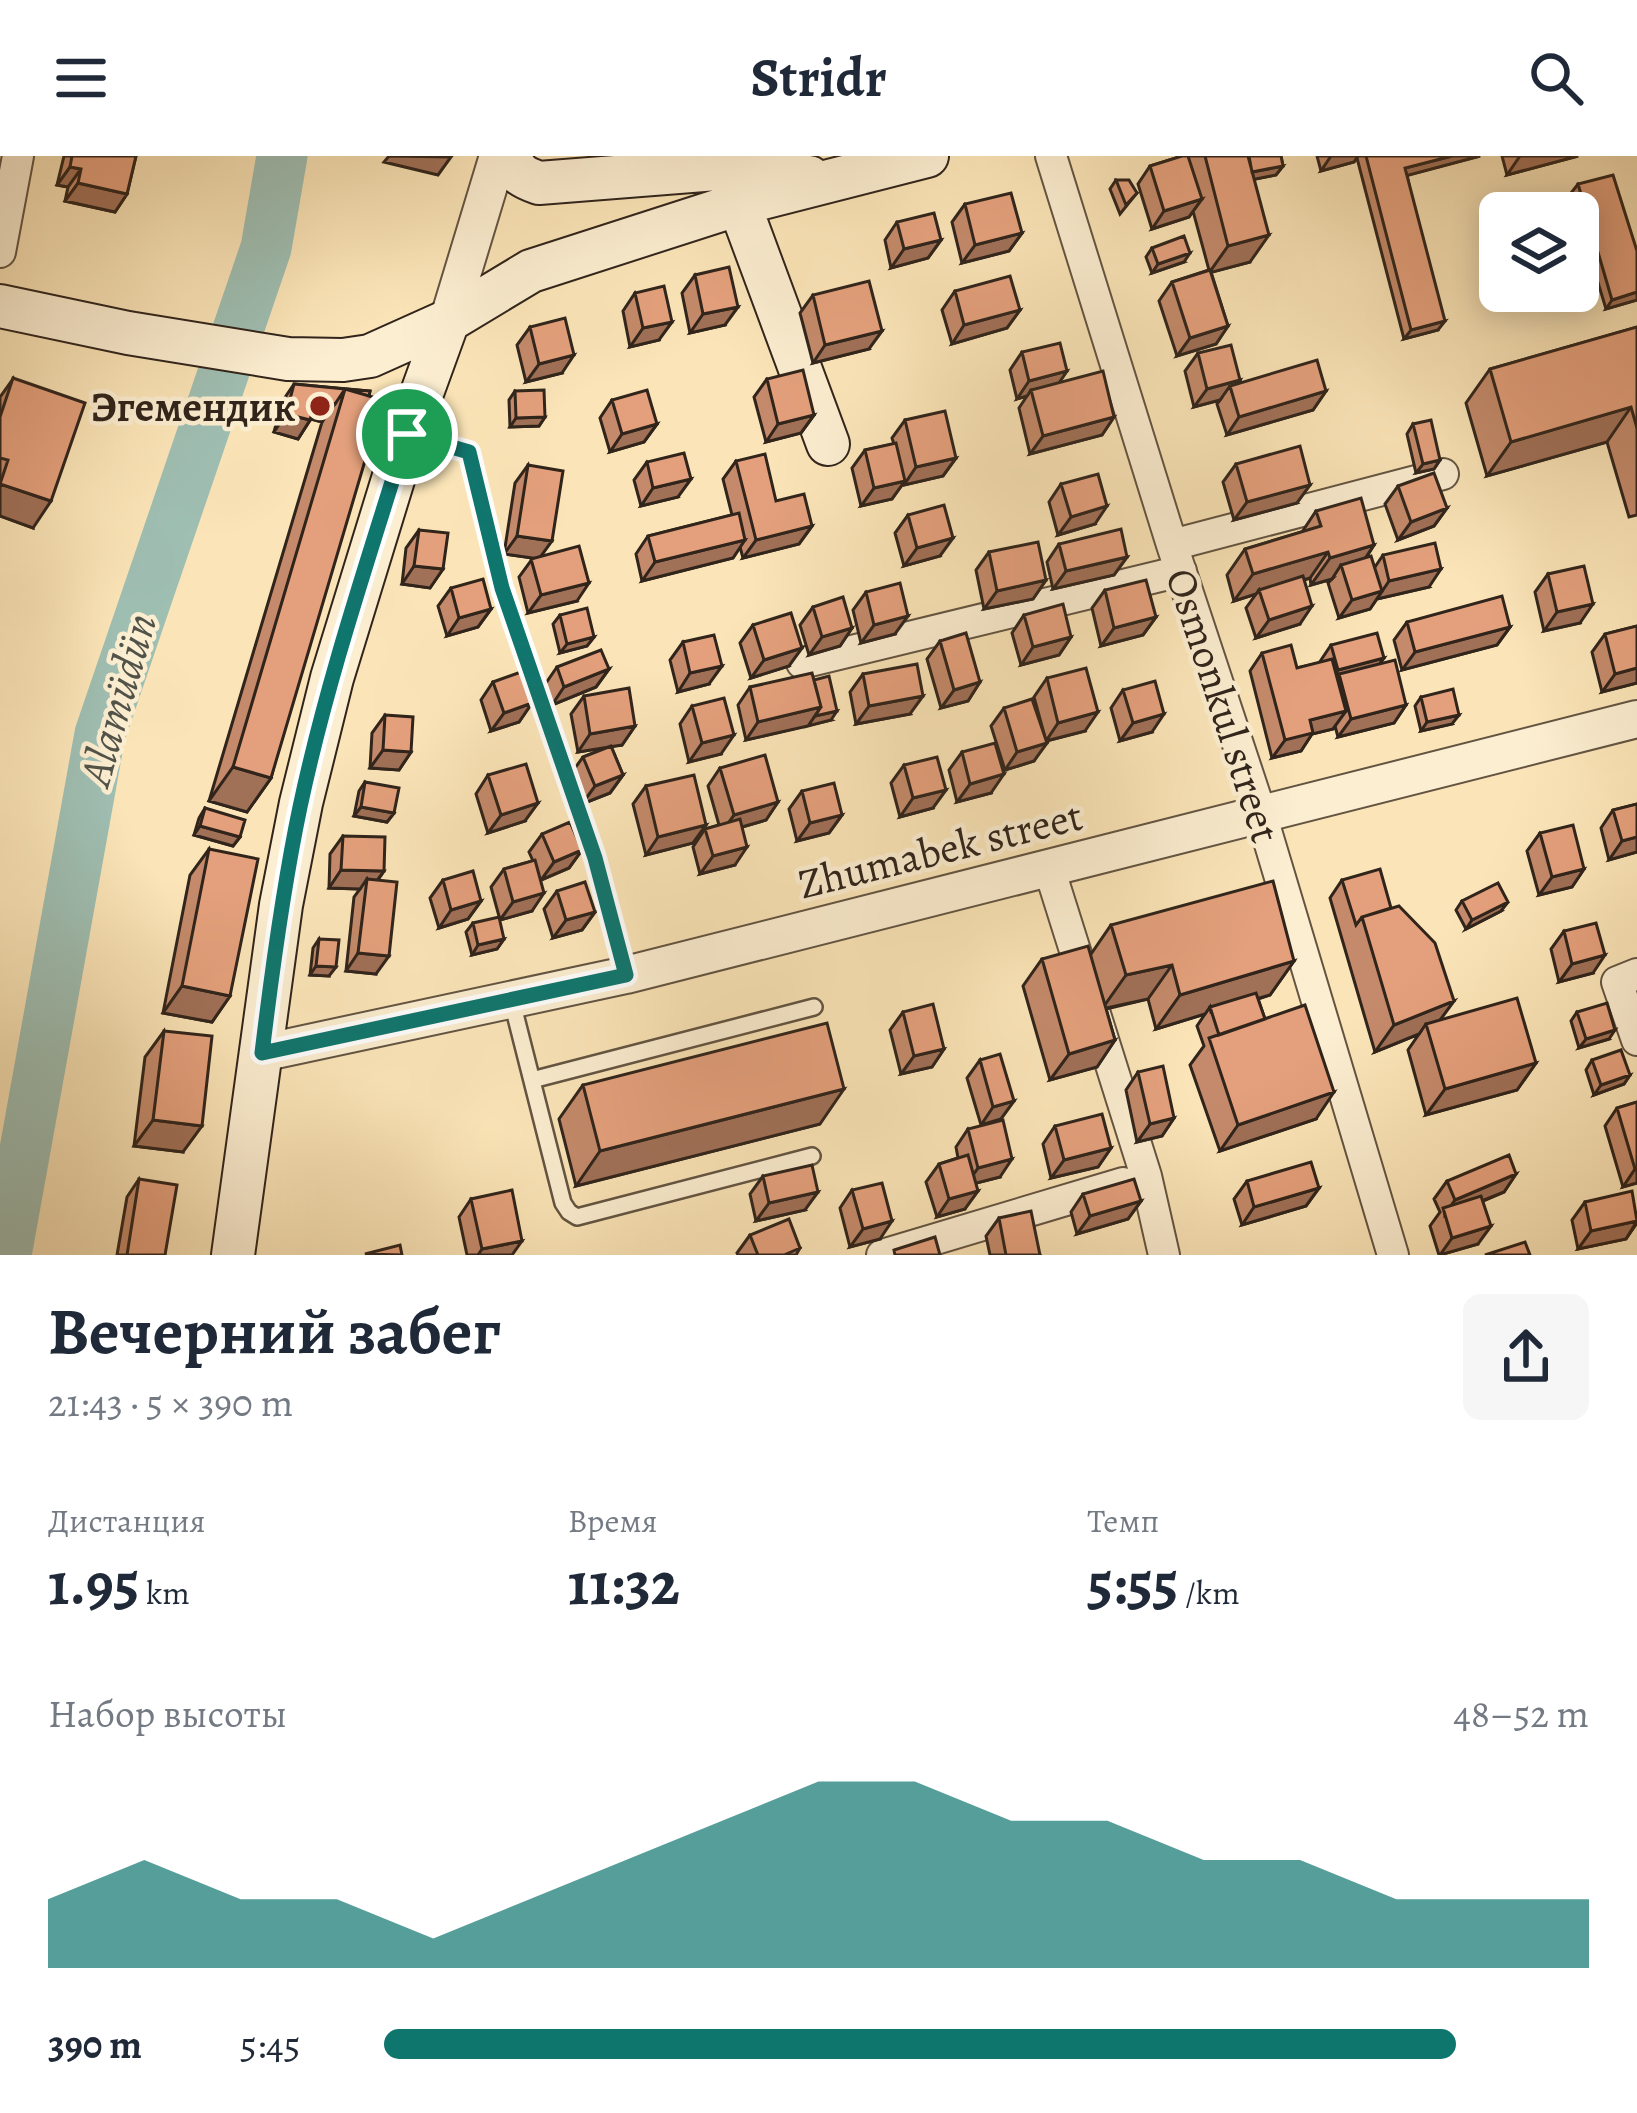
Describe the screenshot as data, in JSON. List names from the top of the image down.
{
  "streets": {
    "street": ["Osmonkul street", "Zhumabek street"]
  },
  "crossings": [
    ["Osmonkul street", "Zhumabek street"]
  ],
  "water": ["Alamüdün"],
  "places": ["Эгемендик"],
  "page": {
    "header": "Stridr",
    "heading": ["Вечерний забег", "21:43 · 5 × 390 m"],
    "stats": [
      ["Дистанция", "1.95 km"],
      ["Время", "11:32"],
      ["Темп", "5:55 /km"]
    ],
    "chart": ["Набор высоты", "48–52 m"],
    "list": [
      {
        "name": "390 m",
        "note": "5:45"
      }
    ]
  }
}
